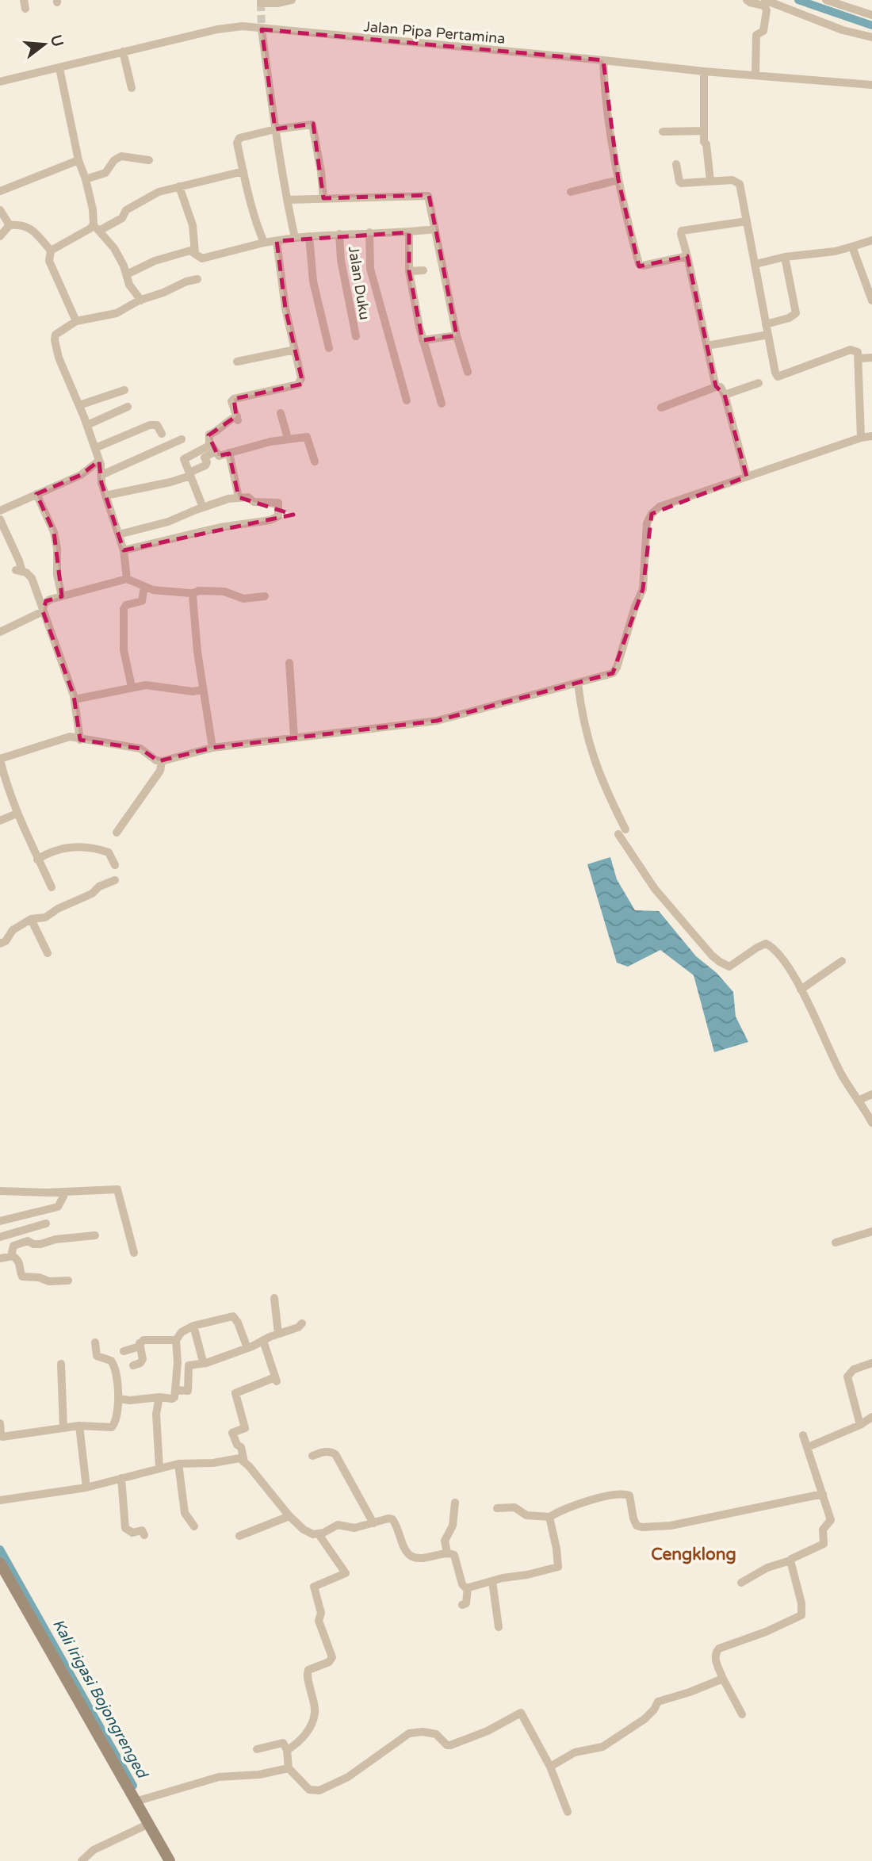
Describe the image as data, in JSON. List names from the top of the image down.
{
  "streets": {
    "street": ["Jalan Pipa Pertamina", "Jalan Duku"]
  },
  "districts": ["Cengklong"],
  "water": ["Kali Irigasi Bojongrenged"],
  "north": "right"
}
